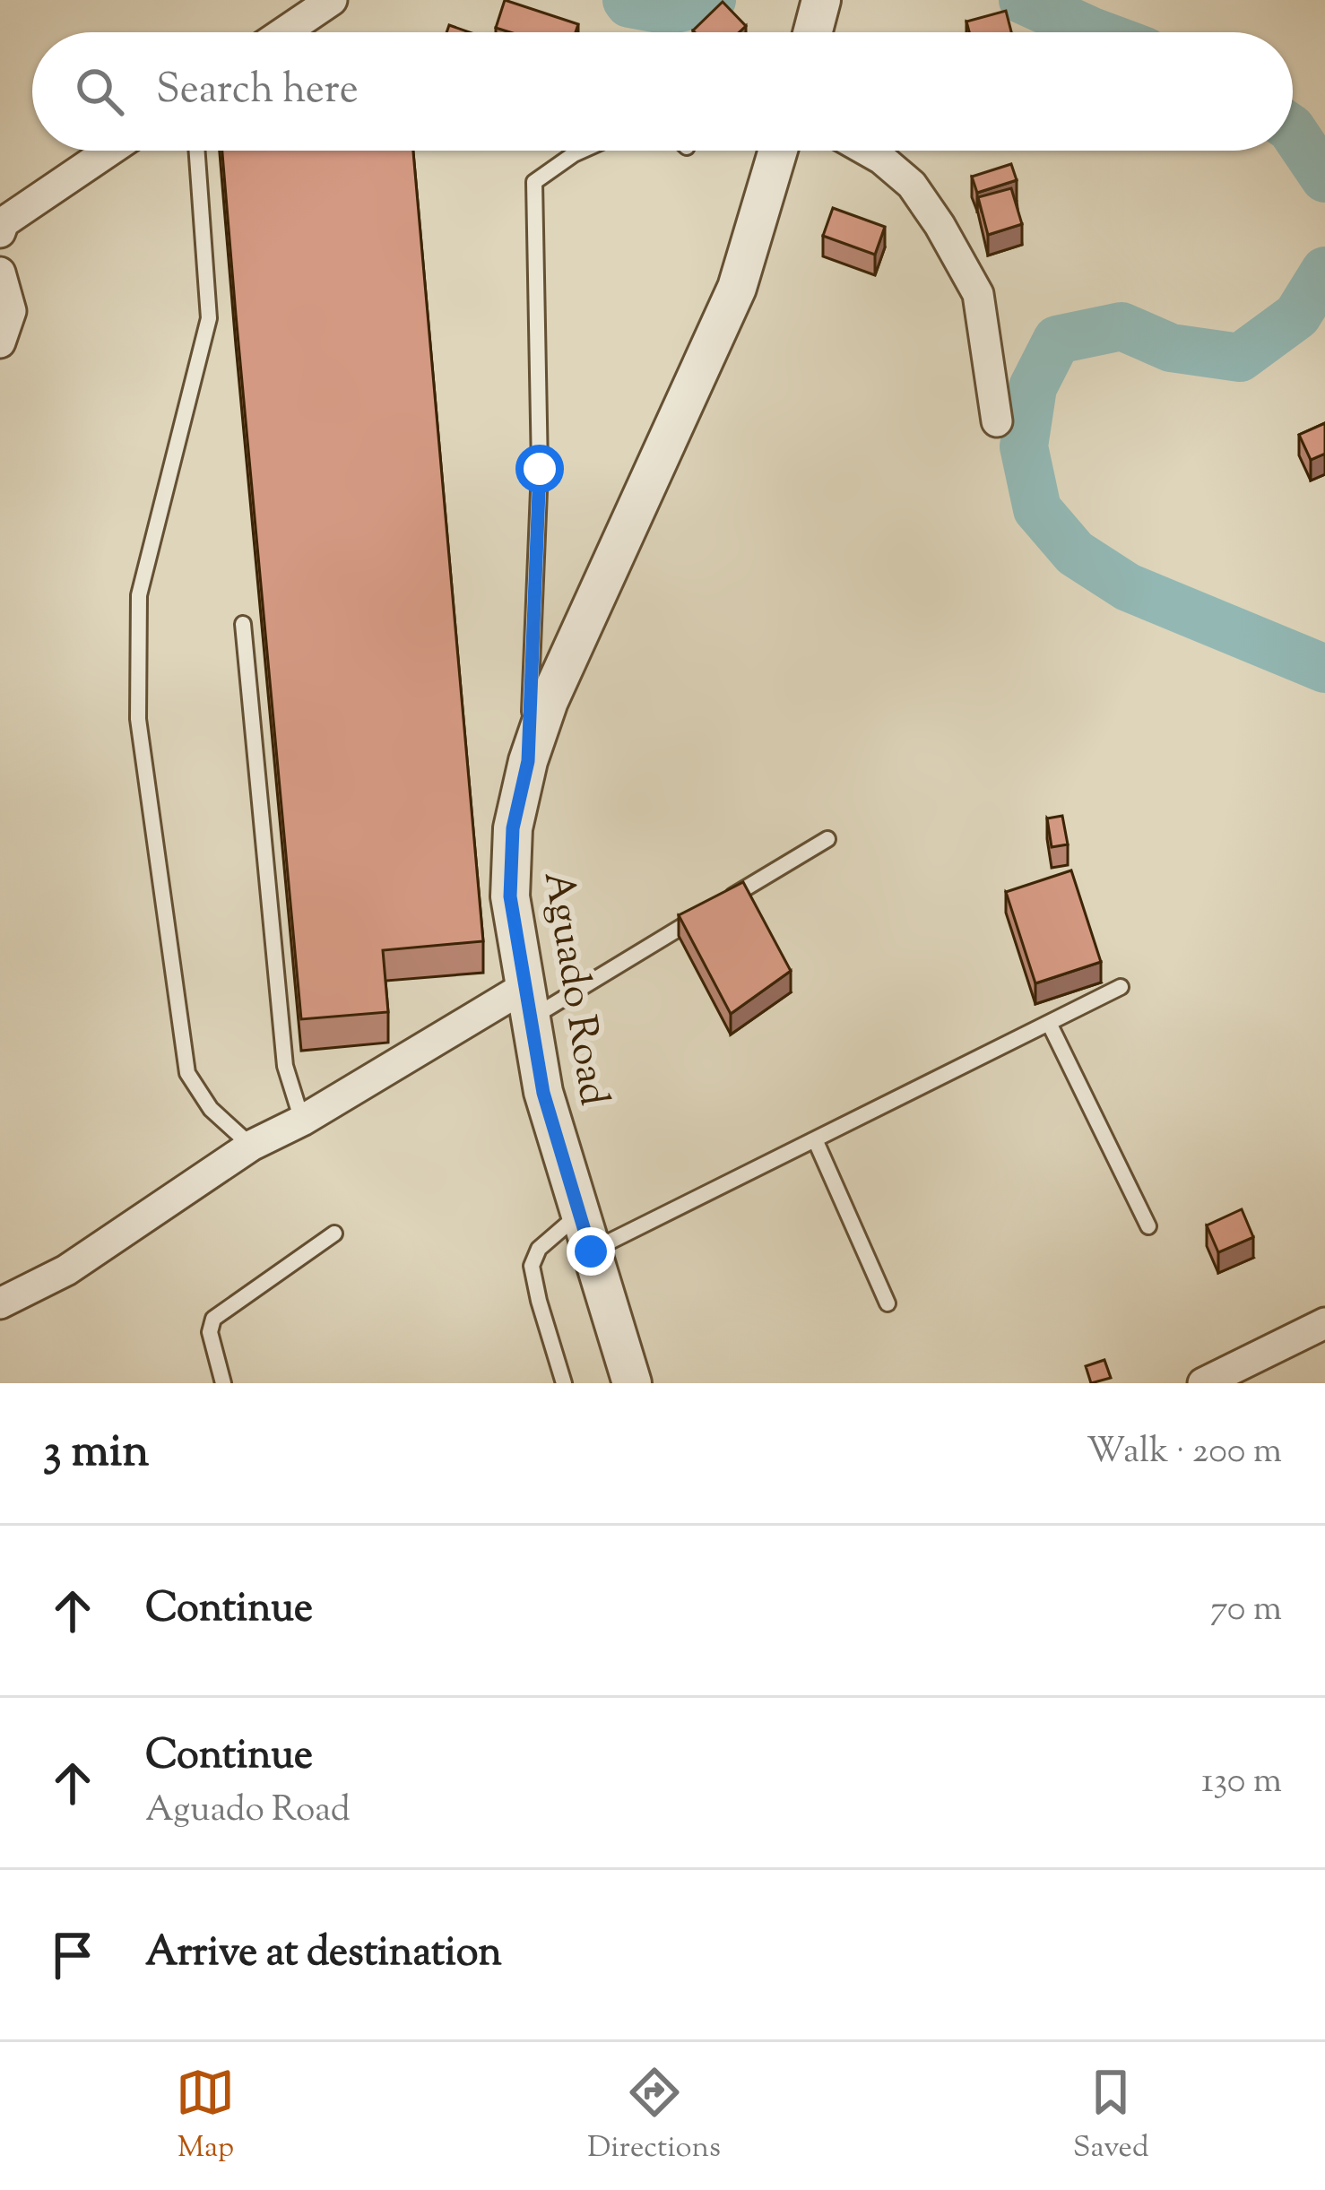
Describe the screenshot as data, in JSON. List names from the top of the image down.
{
  "streets": {
    "street": ["Aguado Road"]
  },
  "page": {
    "search": "Search here",
    "heading": ["3 min", "Walk · 200 m"],
    "list": [
      ["Continue", "70 m"],
      ["Continue", "Aguado Road", "130 m"],
      "Arrive at destination"
    ],
    "nav": ["Map", "Directions", "Saved"]
  }
}
